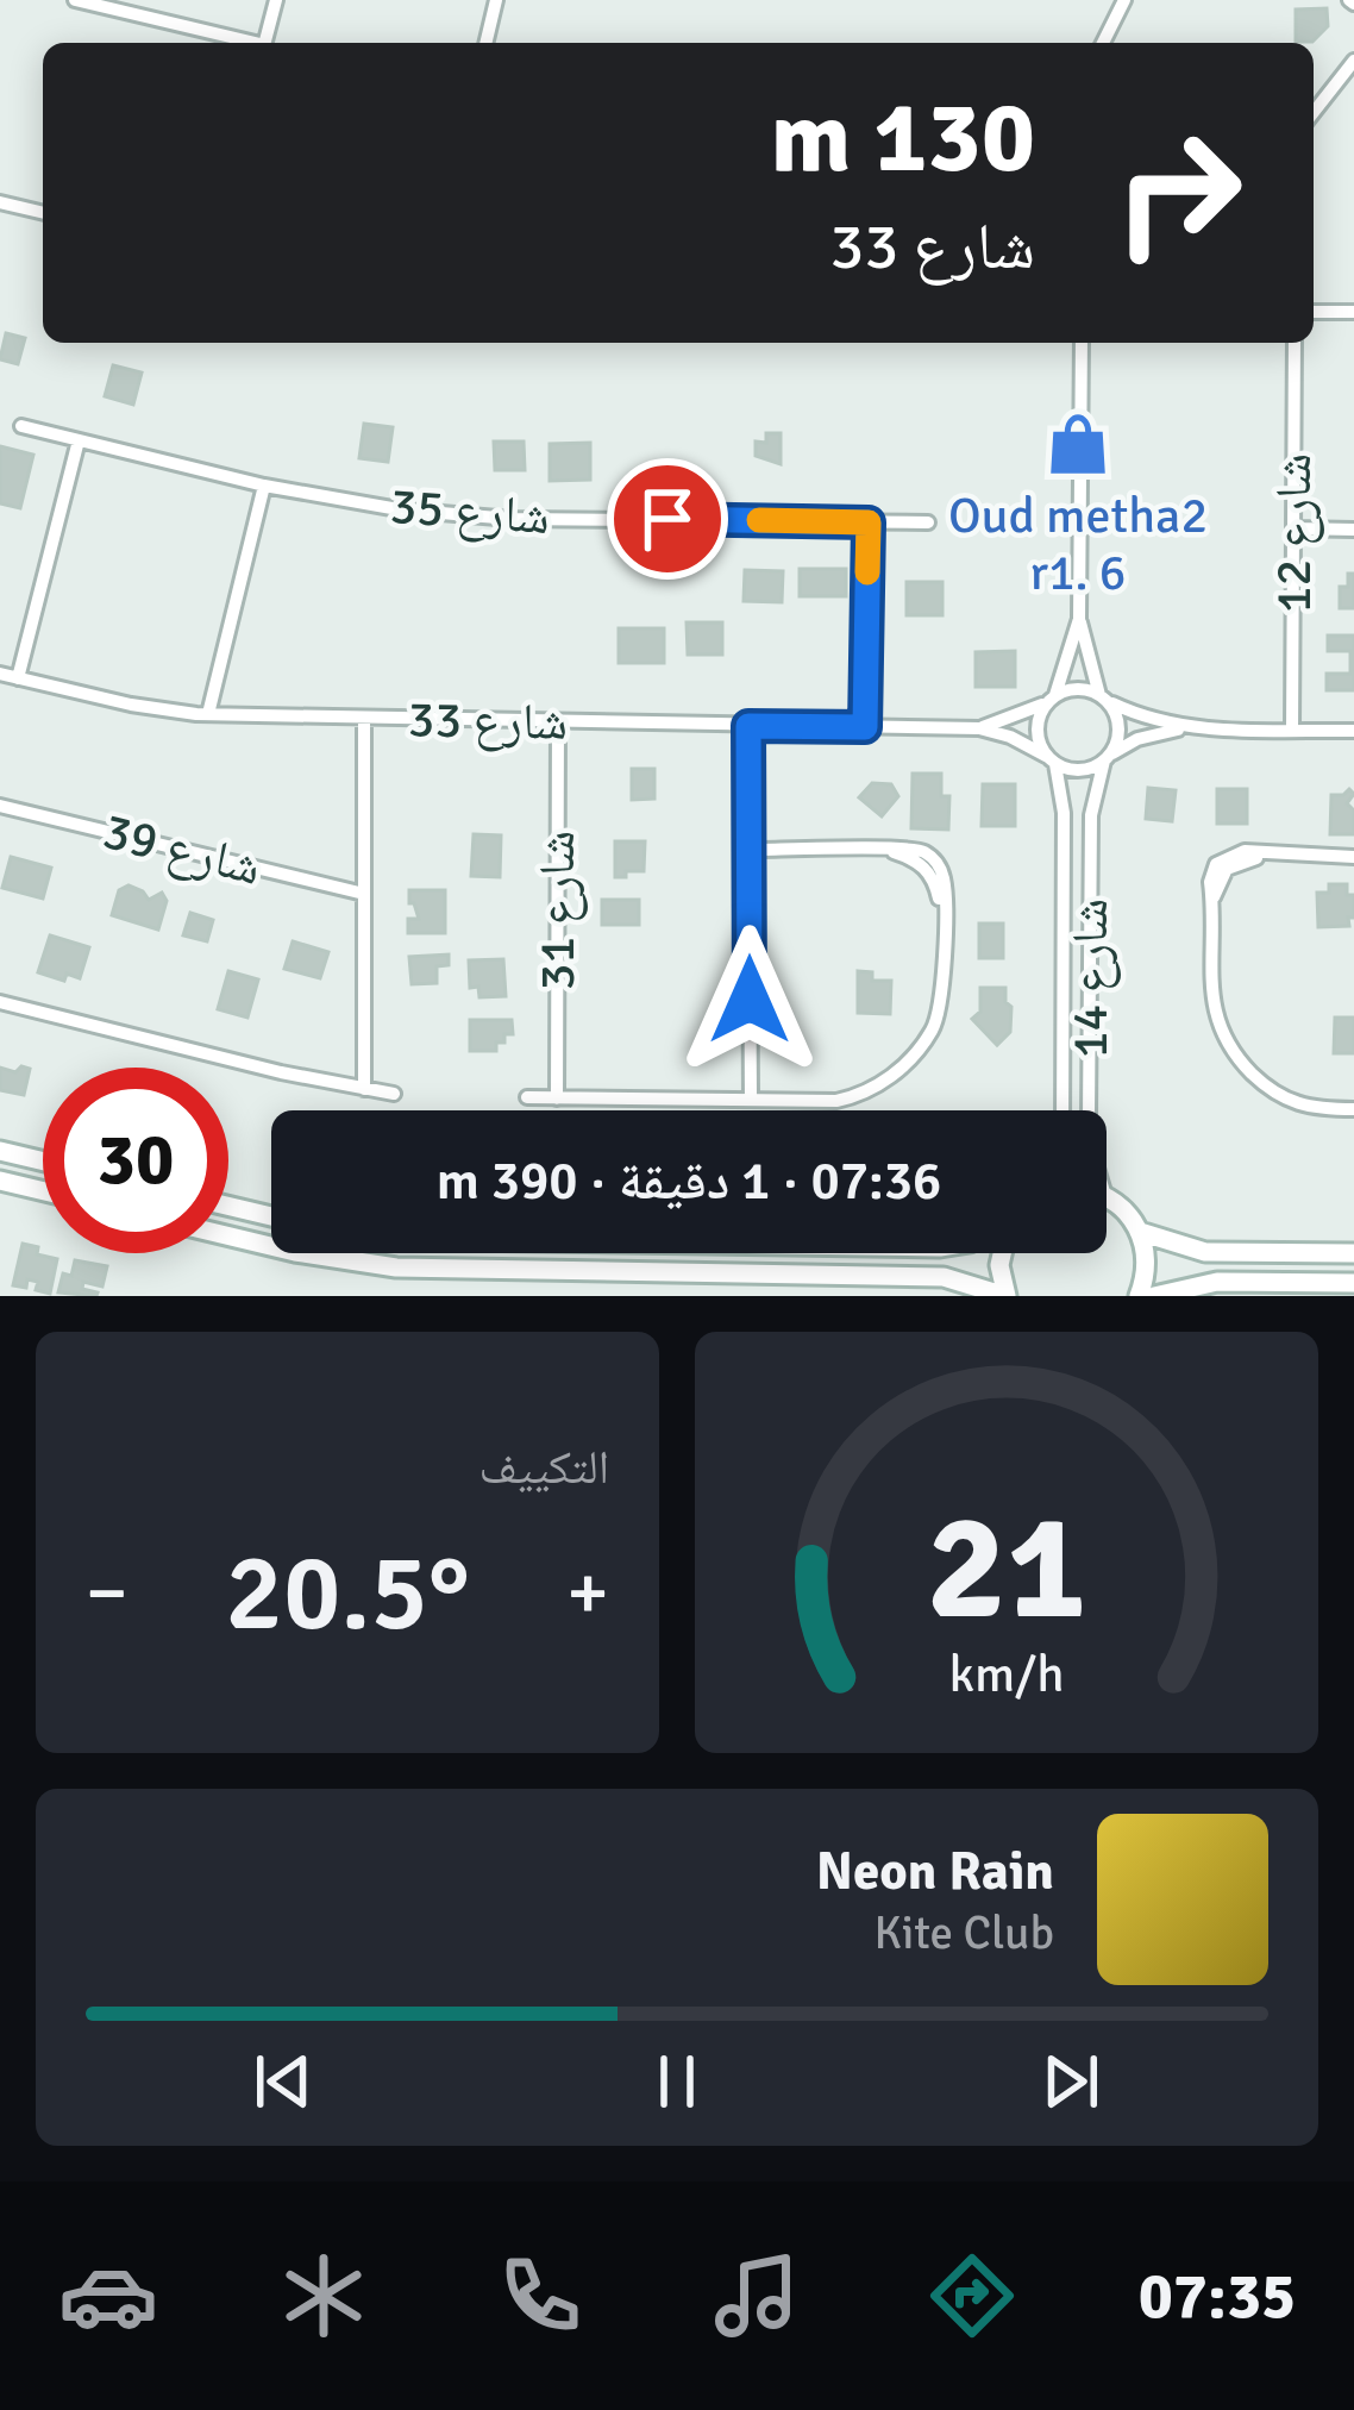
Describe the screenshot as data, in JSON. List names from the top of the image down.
{
  "streets": {
    "street": [
      "شارع 35",
      "شارع 12",
      "شارع 33",
      "شارع 39",
      "شارع 31",
      "شارع 14"
    ]
  },
  "crossings": [
    ["شارع 33", "شارع 31"],
    ["شارع 33", "شارع 14"]
  ],
  "places": {
    "shop": ["Oud metha2 r1. 6"]
  },
  "page": {
    "turn": ["130 m", "شارع 33"],
    "limit": "30",
    "trip": "07:36 · 1 دقيقة · 390 m",
    "tile": "التكييف",
    "heat": ["−", "20.5°", "+"],
    "song": ["Neon Rain", "Kite Club"],
    "tabs": "07:35",
    "gauge": ["21", "km/h"]
  }
}
